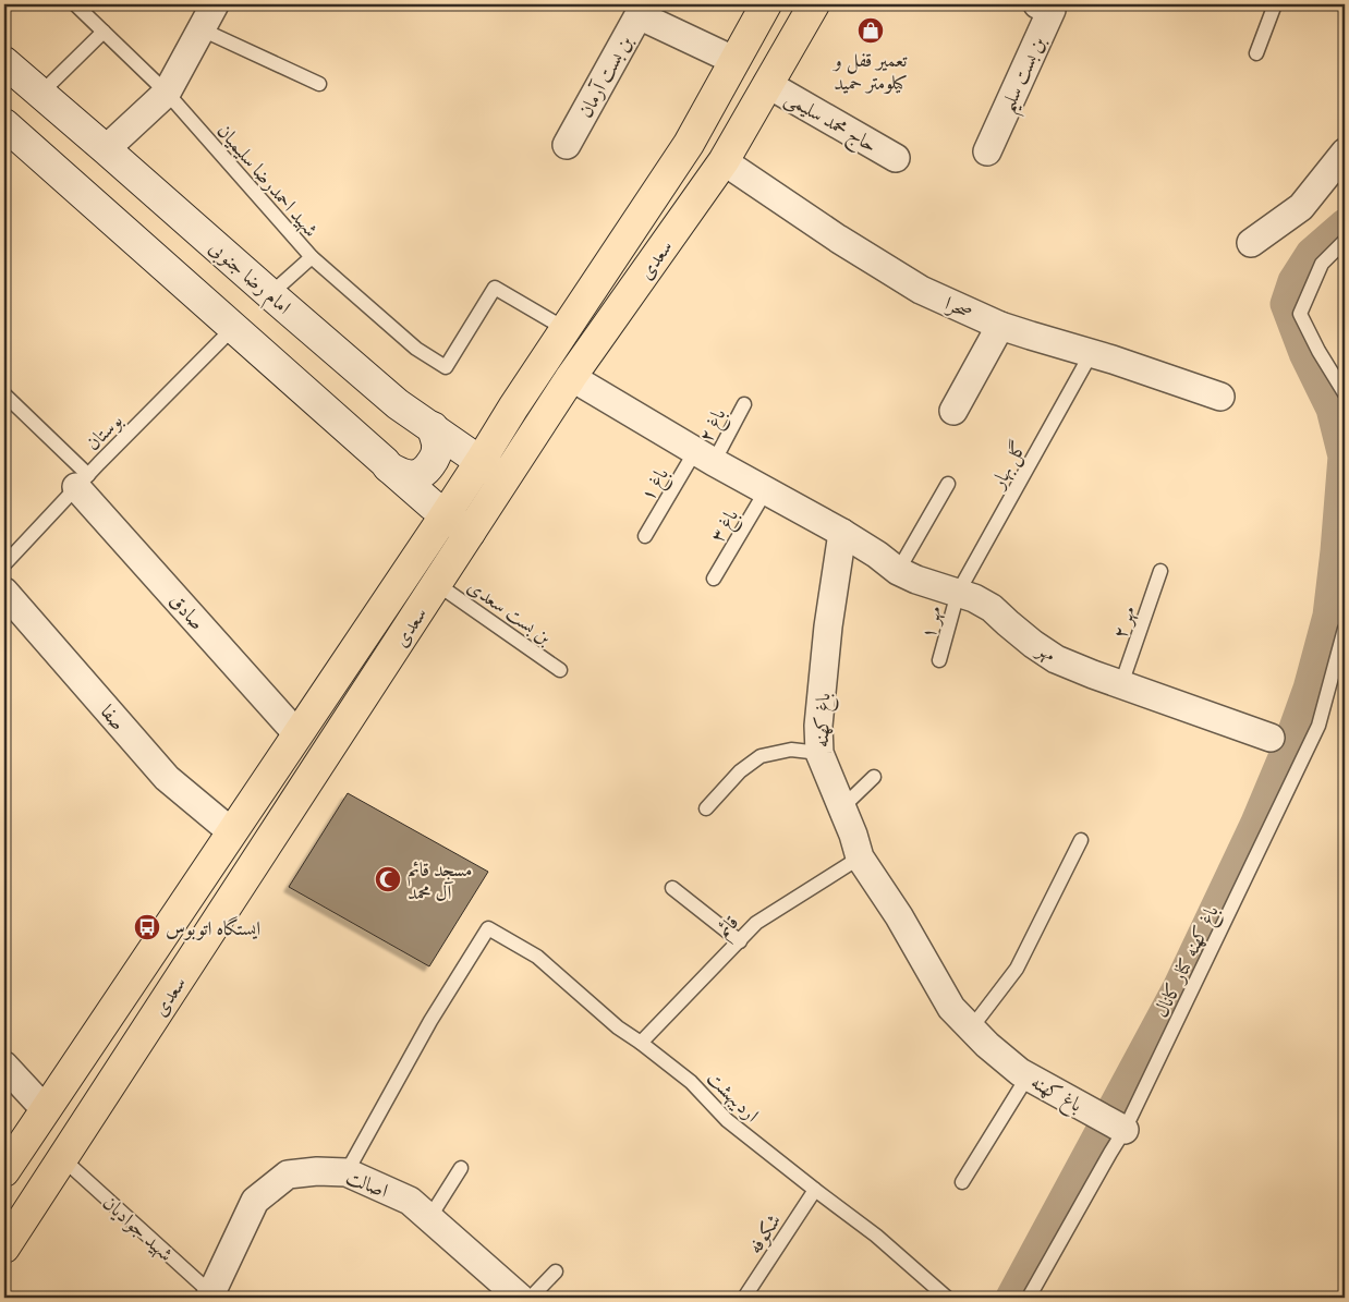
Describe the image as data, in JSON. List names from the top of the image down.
{
  "streets": {
    "main road": ["سعدی"],
    "street": [
      "بن بست سلیم",
      "بن بست آرمان",
      "حاج محمد سلیمی",
      "امام رضا جنوبی",
      "صحرا",
      "صادق",
      "مهر",
      "صفا",
      "باغ کهنه",
      "اصالت"
    ],
    "lane": [
      "شهید احمدرضا سلیمیان",
      "باغ ۲",
      "بوستان",
      "گل بهار",
      "باغ ۱",
      "باغ ۳",
      "بن بست سعدی",
      "مهر ۱",
      "مهر ۲",
      "قائم",
      "باغ کهنه کنار کانال",
      "اردیبهشت",
      "شهید جوادیان",
      "شکوفه"
    ]
  },
  "crossings": [
    ["بن بست آرمان", "سعدی"],
    ["حاج محمد سلیمی", "سعدی"],
    ["شهید احمدرضا سلیمیان", "سعدی"],
    ["سعدی", "امام رضا جنوبی"],
    ["سعدی", "صحرا"],
    ["سعدی", "صادق"],
    ["سعدی", "بن بست سعدی"],
    ["سعدی", "صفا"],
    ["سعدی", "شهید جوادیان"],
    ["صحرا", "گل بهار"],
    ["باغ ۲", "باغ ۱"],
    ["بوستان", "صادق"],
    ["گل بهار", "مهر ۱"],
    ["گل بهار", "مهر"],
    ["مهر ۱", "مهر"],
    ["مهر ۲", "مهر"],
    ["مهر", "باغ کهنه"],
    ["باغ کهنه", "قائم"],
    ["باغ کهنه", "باغ کهنه کنار کانال"],
    ["قائم", "اردیبهشت"],
    ["اردیبهشت", "اصالت"],
    ["اردیبهشت", "شکوفه"],
    ["اصالت", "شهید جوادیان"]
  ],
  "places": {
    "shop": ["تعمیر قفل و کیلومتر حمید"],
    "mosque": ["مسجد قائم آل محمد"],
    "bus stop": ["ایستگاه اتوبوس"]
  }
}
